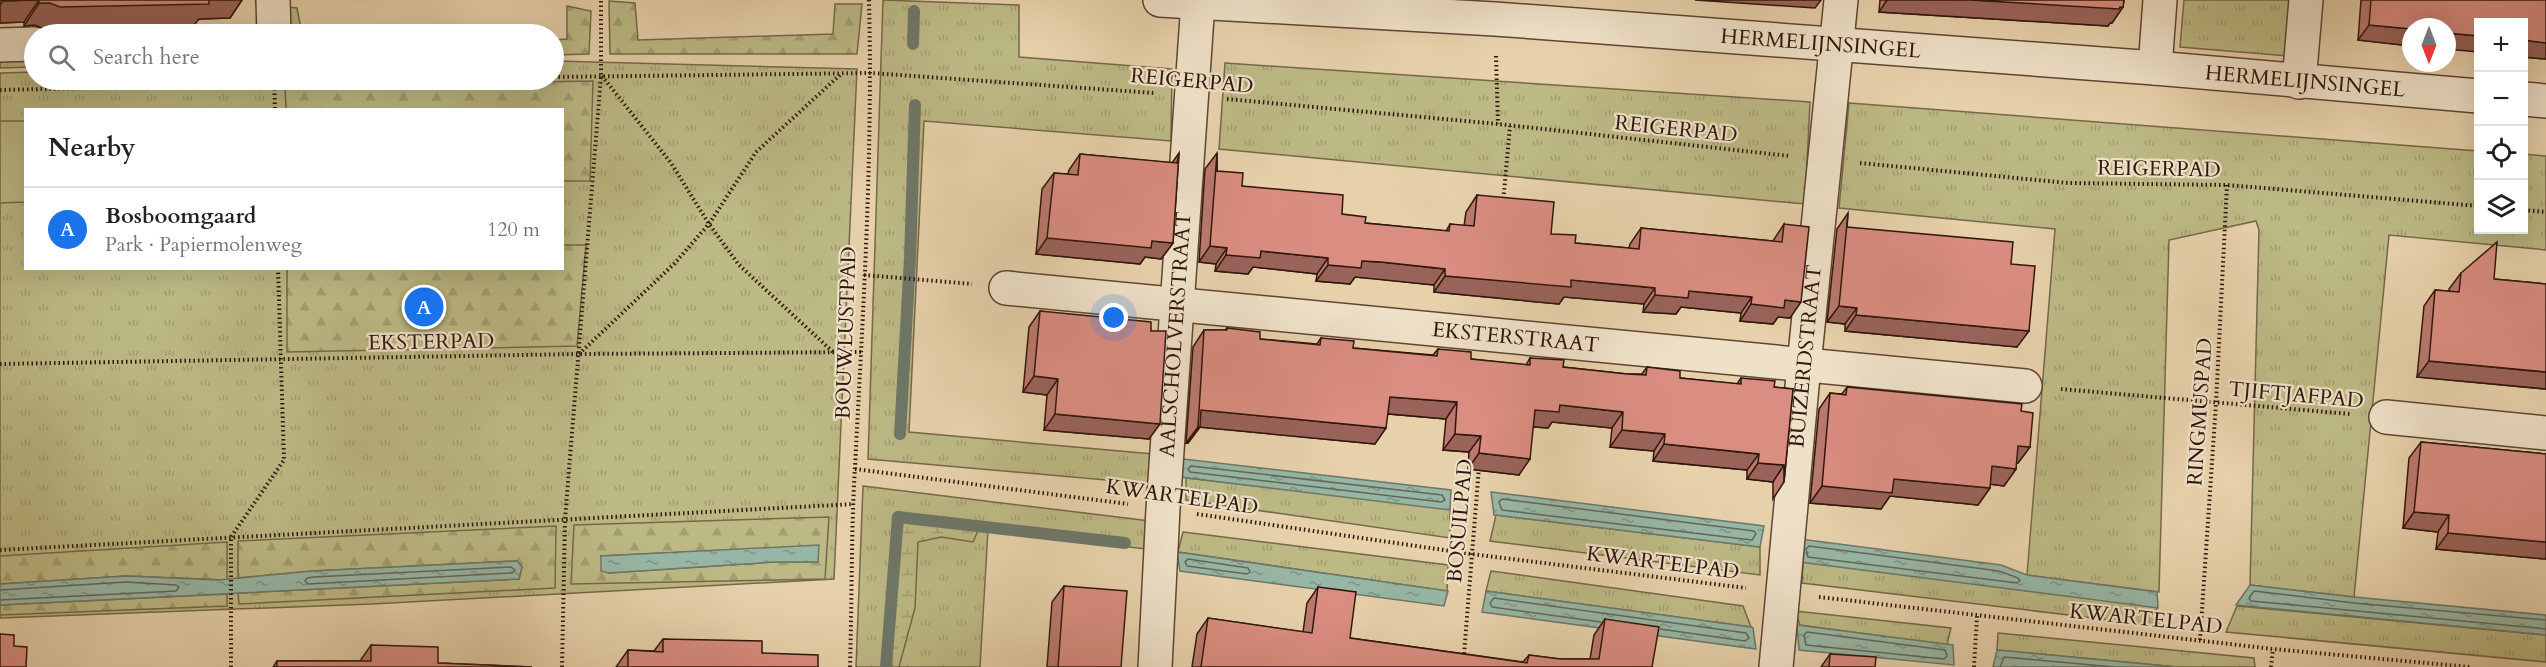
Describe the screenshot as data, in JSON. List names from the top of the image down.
{
  "streets": {
    "street": [
      "HERMELIJNSINGEL",
      "AALSCHOLVERSTRAAT",
      "EKSTERSTRAAT",
      "BUIZERDSTRAAT"
    ],
    "path": [
      "REIGERPAD",
      "BOUWLUSTPAD",
      "EKSTERPAD",
      "TJIFTJAFPAD",
      "RINGMUSPAD",
      "KWARTELPAD",
      "BOSUILPAD"
    ]
  },
  "crossings": [
    ["HERMELIJNSINGEL", "AALSCHOLVERSTRAAT"],
    ["HERMELIJNSINGEL", "BUIZERDSTRAAT"],
    ["REIGERPAD", "BOUWLUSTPAD"],
    ["REIGERPAD", "AALSCHOLVERSTRAAT"],
    ["REIGERPAD", "BUIZERDSTRAAT"],
    ["REIGERPAD", "RINGMUSPAD"],
    ["BOUWLUSTPAD", "EKSTERPAD"],
    ["BOUWLUSTPAD", "KWARTELPAD"],
    ["AALSCHOLVERSTRAAT", "EKSTERSTRAAT"],
    ["AALSCHOLVERSTRAAT", "KWARTELPAD"],
    ["EKSTERSTRAAT", "BUIZERDSTRAAT"],
    ["EKSTERSTRAAT", "TJIFTJAFPAD"],
    ["BUIZERDSTRAAT", "KWARTELPAD"],
    ["TJIFTJAFPAD", "RINGMUSPAD"],
    ["RINGMUSPAD", "KWARTELPAD"],
    ["KWARTELPAD", "BOSUILPAD"]
  ],
  "north": "bottom",
  "page": {
    "map_buttons": ["+", "−"],
    "search": "Search here",
    "heading": "Nearby",
    "list": [
      {
        "mark": "A",
        "name": "Bosboomgaard",
        "note": "Park · Papiermolenweg",
        "value": "120 m"
      }
    ],
    "pins": "A"
  }
}
